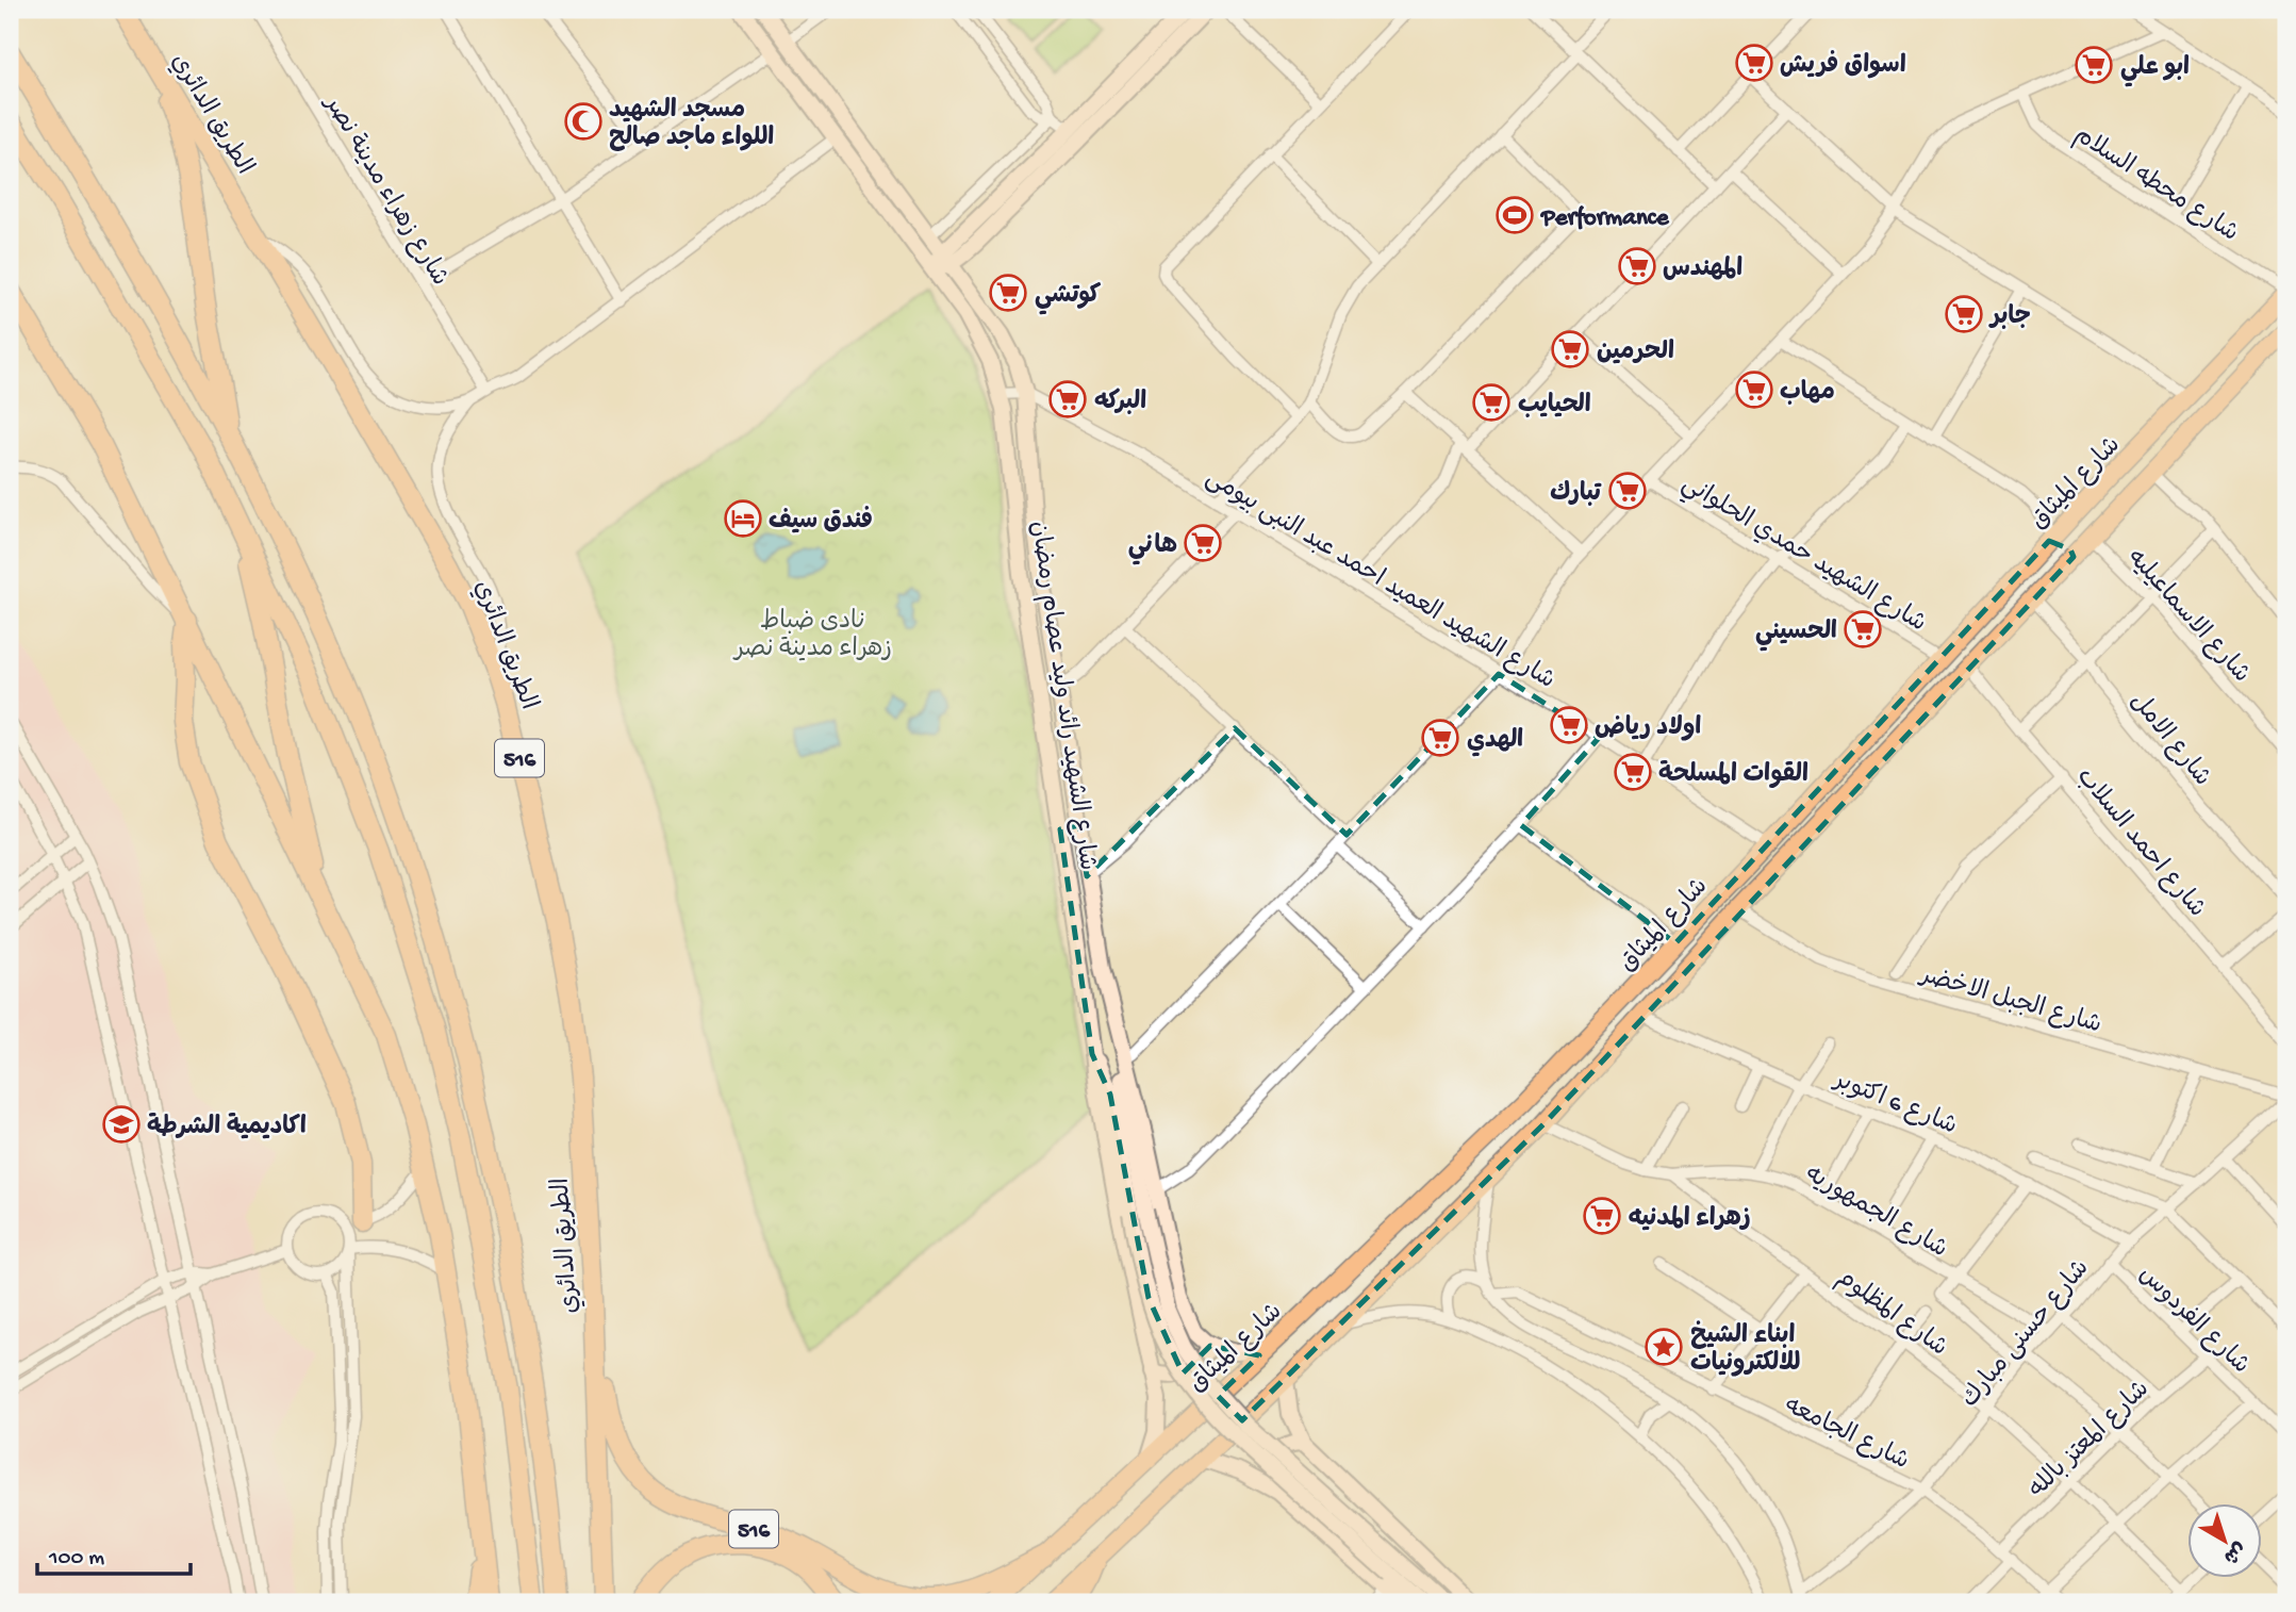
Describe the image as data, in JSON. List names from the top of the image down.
{
  "streets": {
    "highway": ["الطريق الدائري", "516"],
    "main road": ["شارع الميثاق"],
    "street": [
      "شارع محطه السلام",
      "شارع زهراء مدينة نصر",
      "شارع الشهيد حمدي الحلواني",
      "شارع الشهيد العميد احمد عبد النبى بيومى",
      "شارع الاسماعيليه",
      "شارع الشهيد رائد وليد عصام رمضان",
      "شارع الامل",
      "شارع احمد السلاب",
      "شارع الجبل الاخضر",
      "شارع 6 اكتوبر",
      "شارع الجمهوريه",
      "شارع المظلوم",
      "شارع الفردوس",
      "شارع حسنى مبارك",
      "شارع الجامعه",
      "شارع المعتز بالله"
    ]
  },
  "crossings": [
    ["الطريق الدائري", "516"],
    ["شارع محطه السلام", "شارع الميثاق"],
    ["شارع الميثاق", "شارع الشهيد حمدي الحلواني"],
    ["شارع الميثاق", "شارع الشهيد العميد احمد عبد النبى بيومى"],
    ["شارع الميثاق", "شارع الاسماعيليه"],
    ["شارع الميثاق", "شارع الشهيد رائد وليد عصام رمضان"],
    ["شارع الميثاق", "شارع الامل"],
    ["شارع الميثاق", "516"],
    ["شارع الميثاق", "شارع احمد السلاب"],
    ["شارع الميثاق", "شارع الجبل الاخضر"],
    ["شارع الميثاق", "شارع 6 اكتوبر"],
    ["شارع الشهيد العميد احمد عبد النبى بيومى", "شارع الشهيد رائد وليد عصام رمضان"],
    ["شارع الجبل الاخضر", "شارع حسنى مبارك"],
    ["شارع 6 اكتوبر", "شارع حسنى مبارك"],
    ["شارع الجمهوريه", "شارع المظلوم"],
    ["شارع الجمهوريه", "شارع حسنى مبارك"],
    ["شارع المظلوم", "شارع حسنى مبارك"],
    ["شارع المظلوم", "شارع المعتز بالله"],
    ["شارع الفردوس", "شارع حسنى مبارك"],
    ["شارع الفردوس", "شارع المعتز بالله"],
    ["شارع حسنى مبارك", "شارع الجامعه"],
    ["شارع الجامعه", "شارع المعتز بالله"]
  ],
  "parks": ["نادى ضباط زهراء مدينة نصر"],
  "places": {
    "supermarket": [
      "اسواق فريش",
      "ابو علي",
      "المهندس",
      "كوتشي",
      "جابر",
      "الحرمين",
      "مهاب",
      "البركه",
      "الحيايب",
      "تبارك",
      "هاني",
      "الحسيني",
      "اولاد رياض",
      "الهدي",
      "القوات المسلحة",
      "زهراء المدنيه"
    ],
    "mosque": ["مسجد الشهيد اللواء ماجد صالح"],
    "sports": ["Performance"],
    "hotel": ["فندق سيف"],
    "school or university": ["اكاديمية الشرطة"],
    "place": ["ابناء الشيخ للالكترونيات"]
  },
  "scale_bar": "100 m",
  "north": "bottom right"
}
